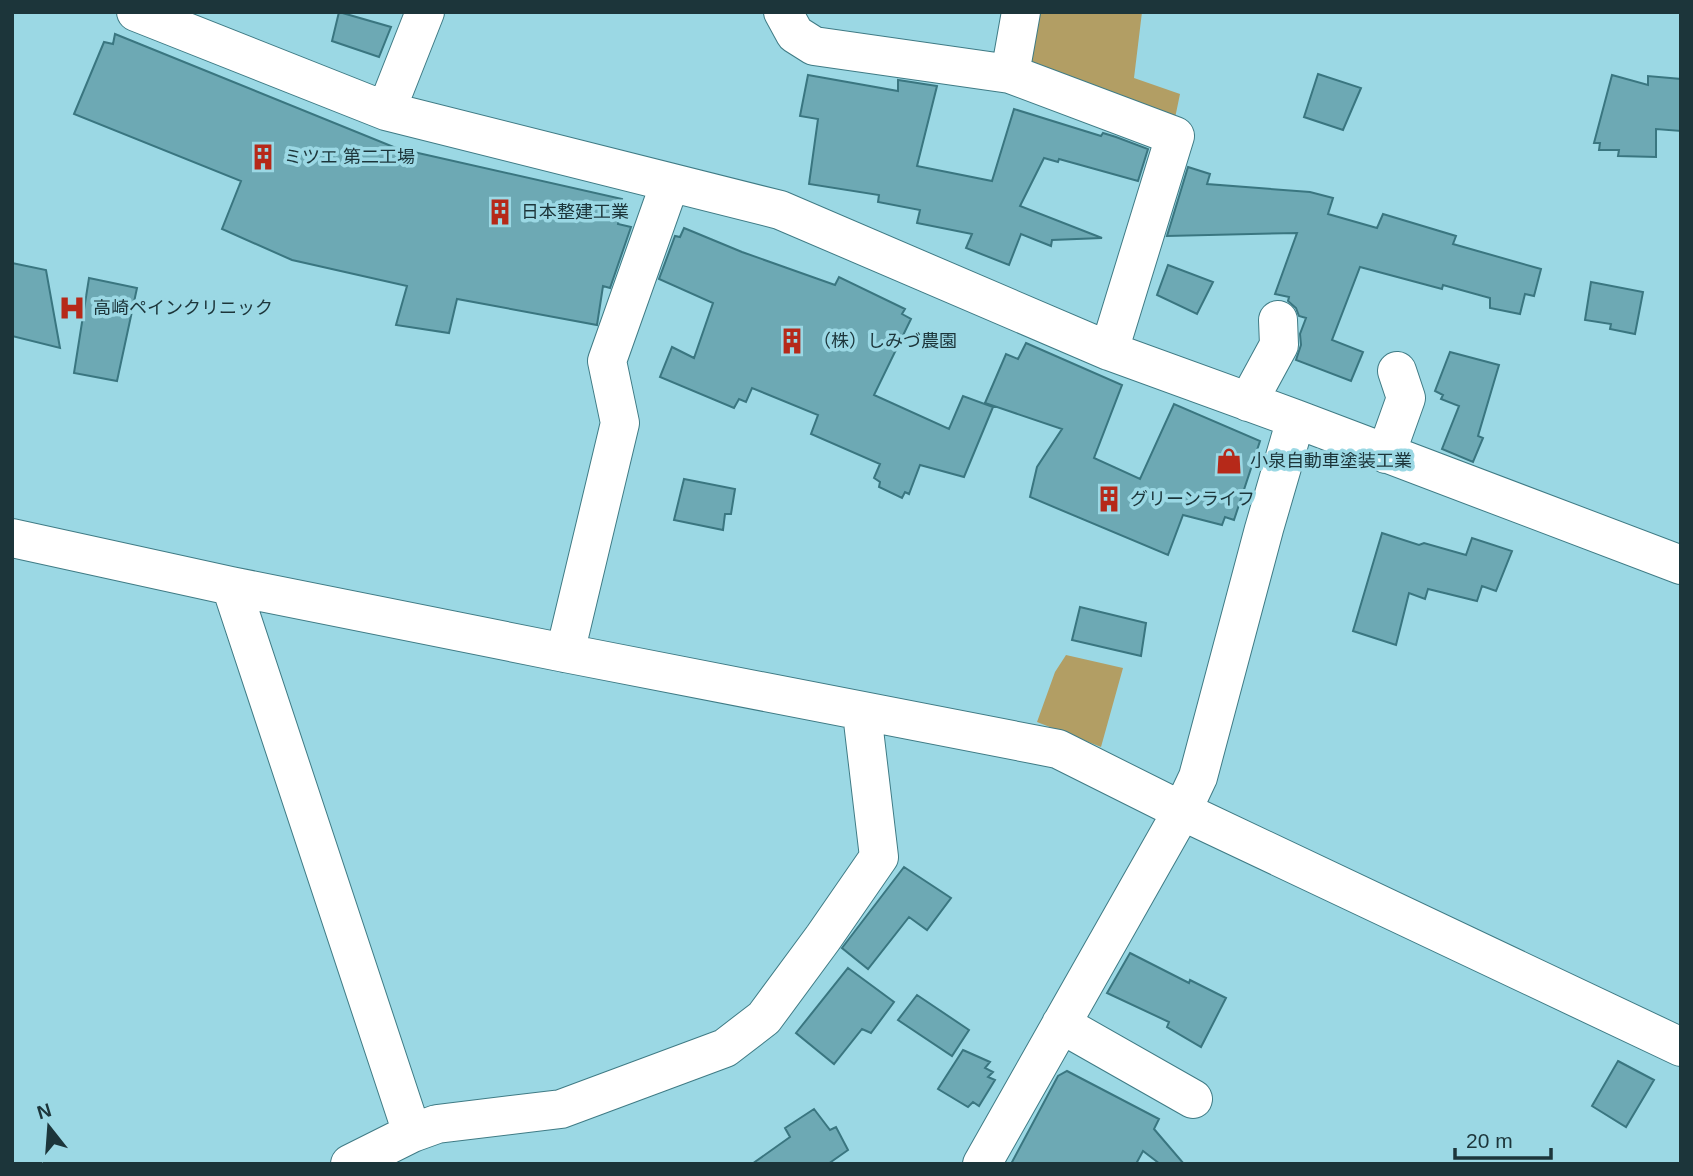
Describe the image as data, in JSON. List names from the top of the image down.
{
  "places": {
    "building": [
      "ミツエ 第二工場",
      "日本整建工業",
      "（株）しみづ農園",
      "グリーンライフ"
    ],
    "hospital": ["高崎ペインクリニック"],
    "shop": ["小泉自動車塗装工業"]
  },
  "scale_bar": "20 m",
  "north": "top"
}
